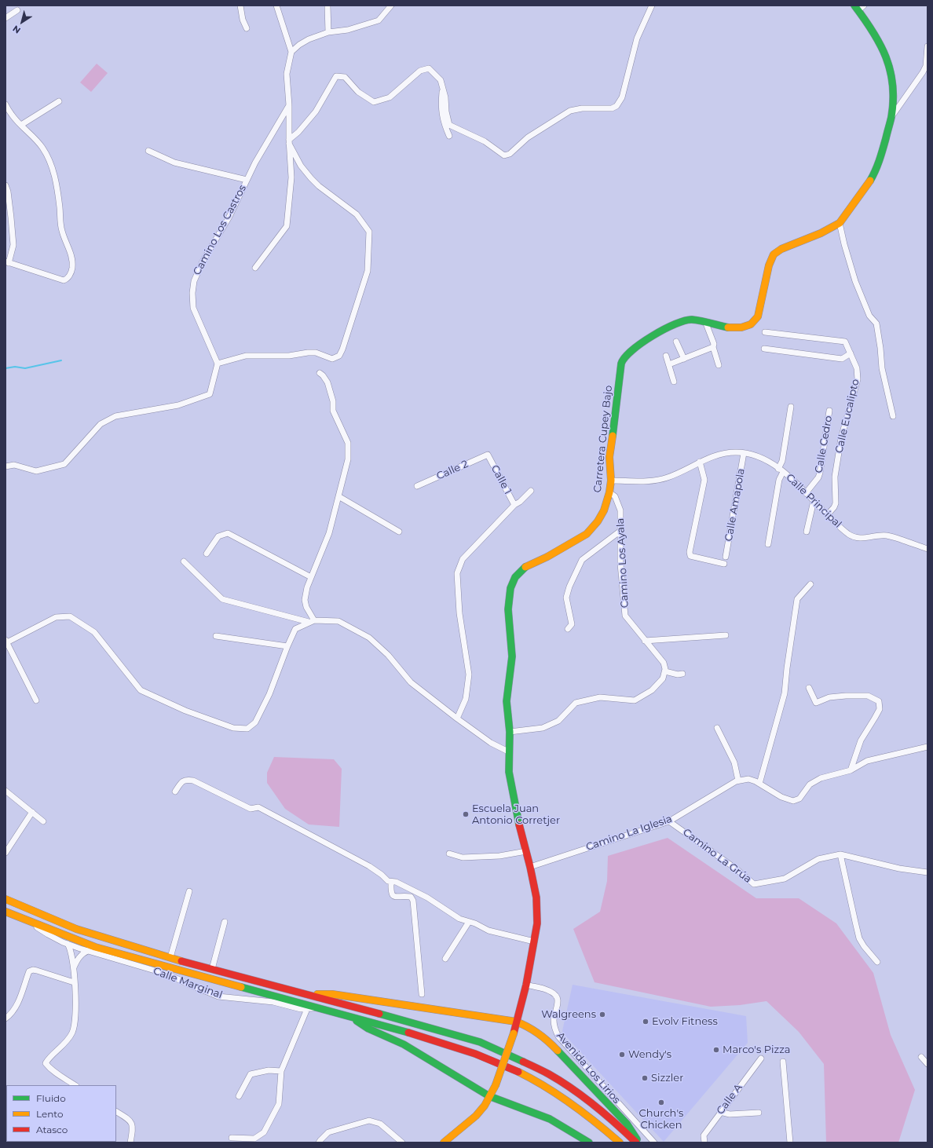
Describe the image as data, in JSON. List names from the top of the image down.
{
  "streets": {
    "main road": ["Carretera Cupey Bajo"],
    "street": [
      "Camino Los Castros",
      "Calle Eucalipto",
      "Calle Cedro",
      "Calle 2",
      "Calle 1",
      "Calle Principal",
      "Calle Amapola",
      "Camino Los Ayala",
      "Camino La Iglesia",
      "Camino La Grúa",
      "Calle Marginal",
      "Avenida Los Lirios",
      "Calle A"
    ]
  },
  "crossings": [
    ["Calle Eucalipto", "Calle Principal"],
    ["Carretera Cupey Bajo", "Calle Principal"],
    ["Carretera Cupey Bajo", "Camino Los Ayala"],
    ["Carretera Cupey Bajo", "Camino La Iglesia"],
    ["Carretera Cupey Bajo", "Avenida Los Lirios"],
    ["Calle Cedro", "Calle Principal"],
    ["Calle 2", "Calle 1"],
    ["Calle Principal", "Calle Amapola"],
    ["Camino La Iglesia", "Camino La Grúa"]
  ],
  "places": [
    "Escuela Juan Antonio Corretjer",
    "Walgreens",
    "Evolv Fitness",
    "Marco's Pizza",
    "Wendy's",
    "Sizzler",
    "Church's Chicken"
  ],
  "legend": ["Fluido", "Lento", "Atasco"],
  "north": "bottom left"
}
